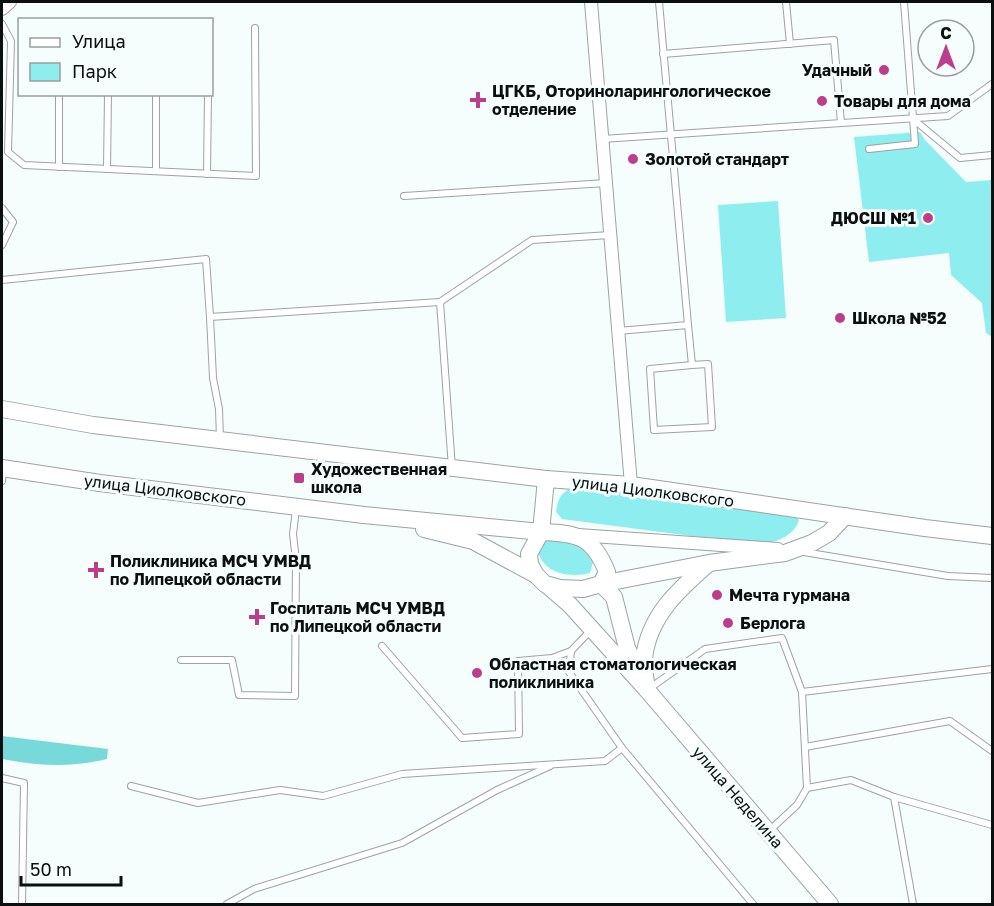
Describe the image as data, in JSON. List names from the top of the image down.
{
  "streets": {
    "main road": ["улица Циолковского", "улица Неделина"]
  },
  "crossings": [
    ["улица Циолковского", "улица Неделина"]
  ],
  "places": {
    "other": [
      "Удачный",
      "Товары для дома",
      "Золотой стандарт",
      "ДЮСШ №1",
      "Школа №52",
      "Мечта гурмана",
      "Берлога",
      "Областная стоматологическая поликлиника"
    ],
    "health": ["ЦГКБ, Оториноларингологическое отделение", "Поликлиника МСЧ УМВД по Липецкой области", "Госпиталь МСЧ УМВД по Липецкой области"],
    "transit": ["Художественная школа"]
  },
  "legend": ["Улица", "Парк"],
  "scale_bar": "50 m",
  "north": "top"
}
